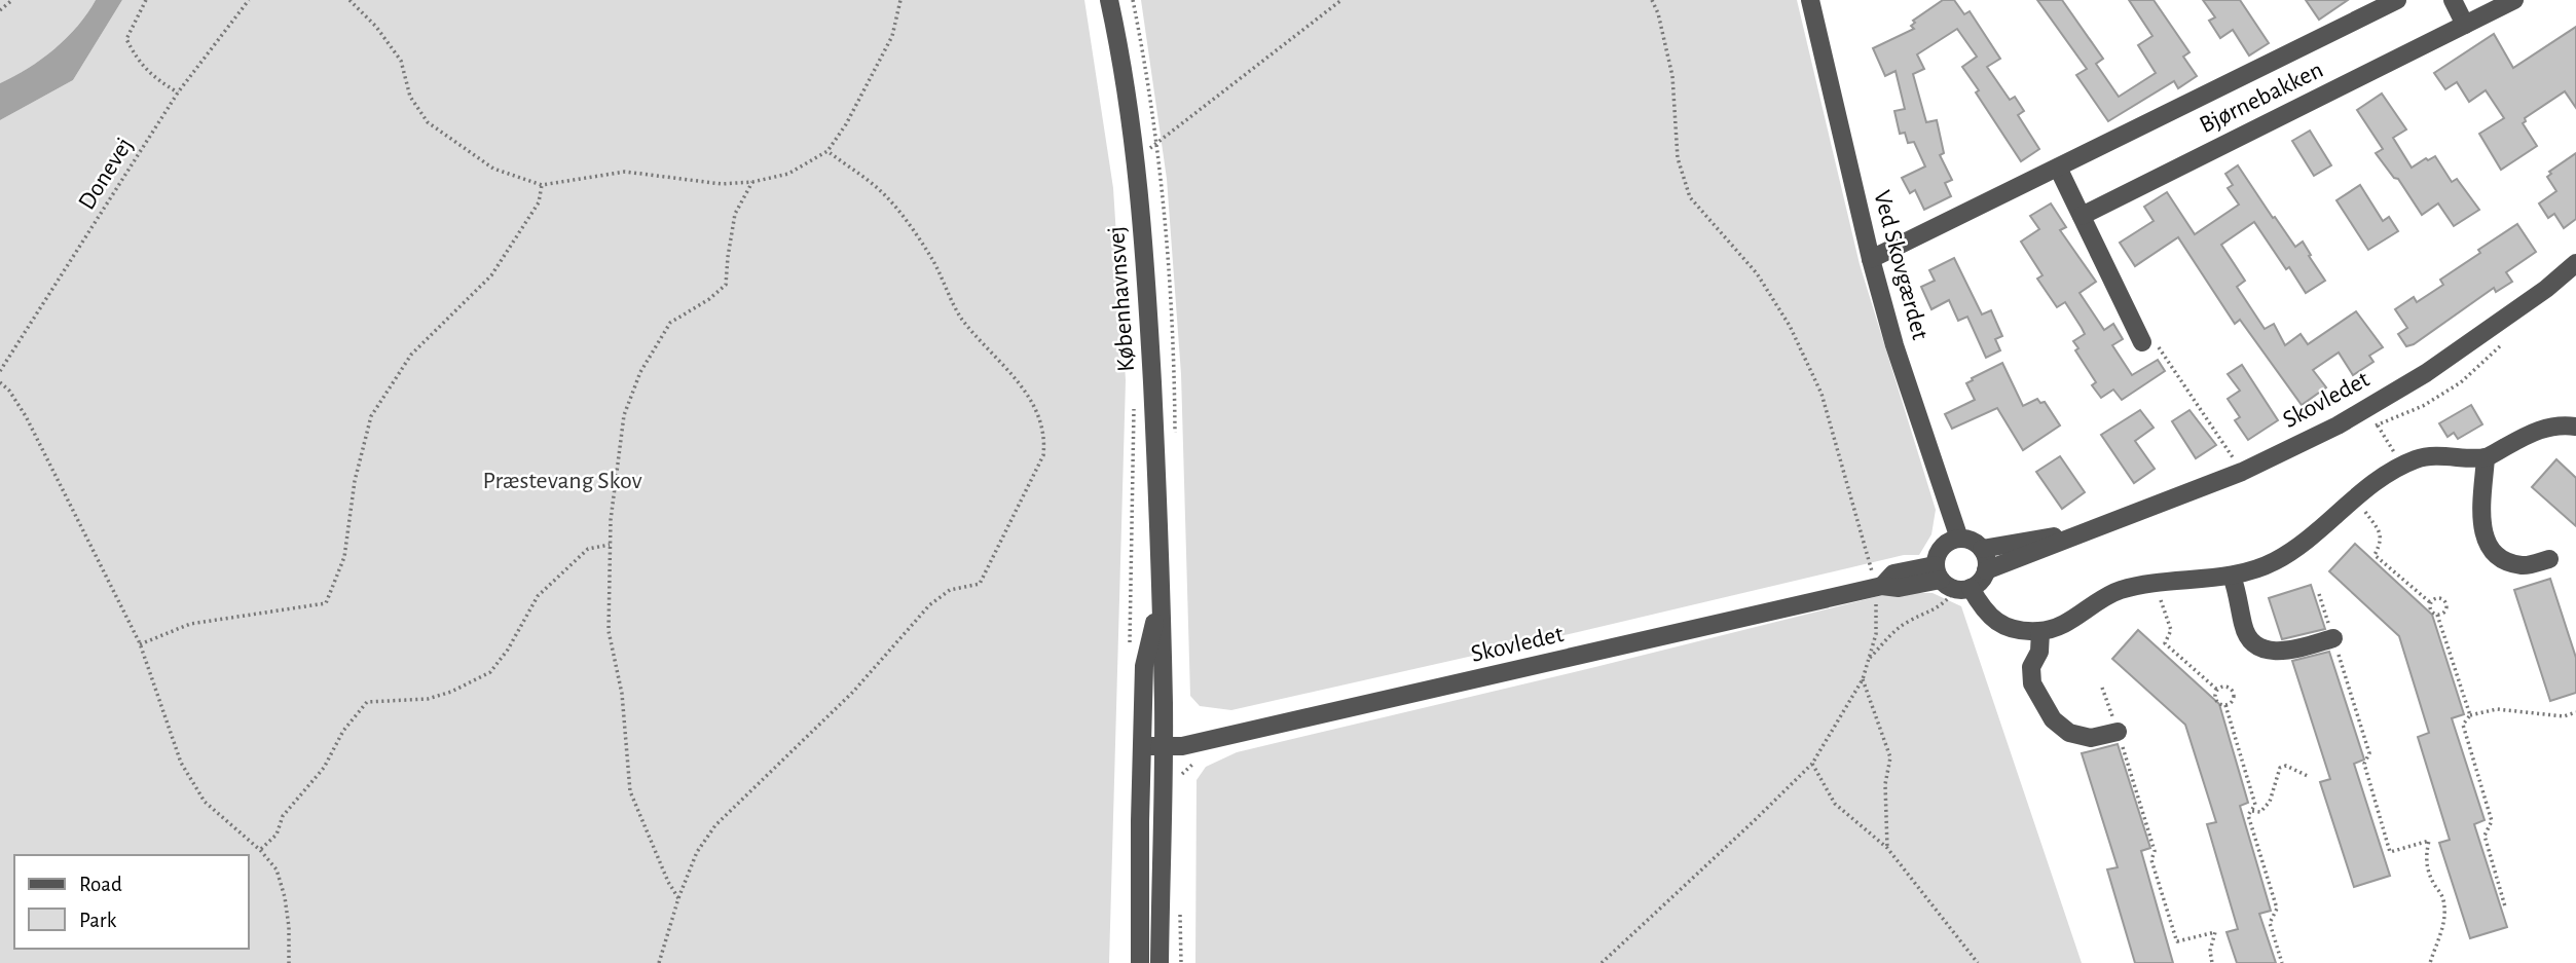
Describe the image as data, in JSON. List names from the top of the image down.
{
  "streets": {
    "street": [
      "Bjørnebakken",
      "Ved Skovgærdet",
      "Københavnsvej",
      "Skovledet"
    ],
    "path": ["Donevej"]
  },
  "crossings": [
    ["Bjørnebakken", "Ved Skovgærdet"],
    ["Ved Skovgærdet", "Skovledet"],
    ["Københavnsvej", "Skovledet"]
  ],
  "parks": ["Præstevang Skov"],
  "legend": ["Road", "Park"]
}
